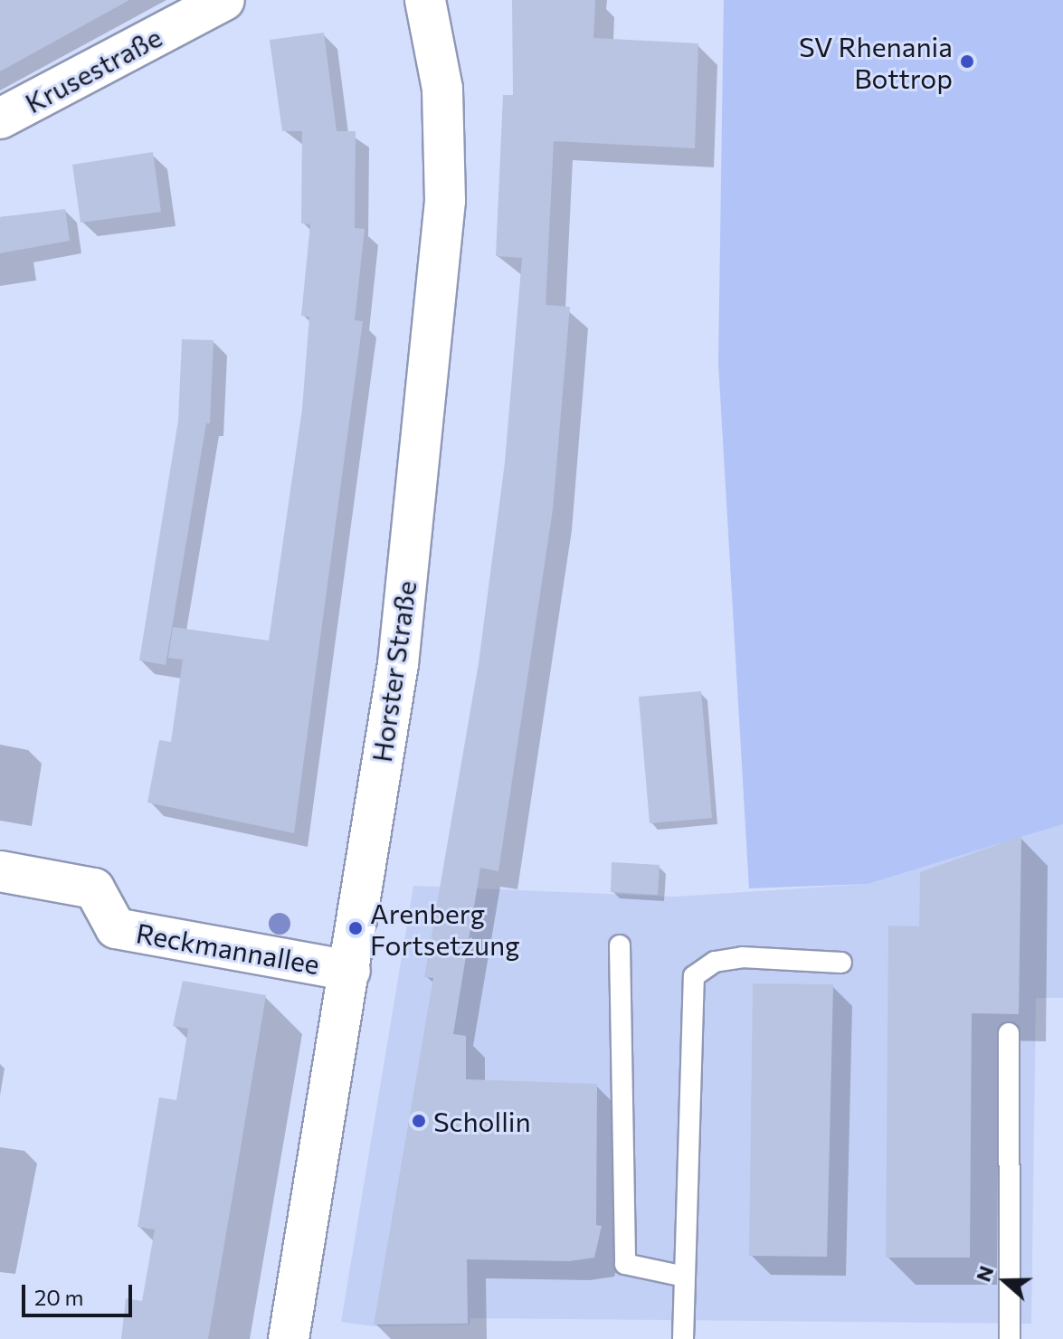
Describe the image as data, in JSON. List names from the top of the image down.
{
  "streets": {
    "main road": ["Krusestraße", "Horster Straße", "Reckmannallee"]
  },
  "crossings": [
    ["Horster Straße", "Reckmannallee"]
  ],
  "places": ["SV Rhenania Bottrop", "Arenberg Fortsetzung", "Schollin"],
  "scale_bar": "20 m",
  "north": "left"
}
